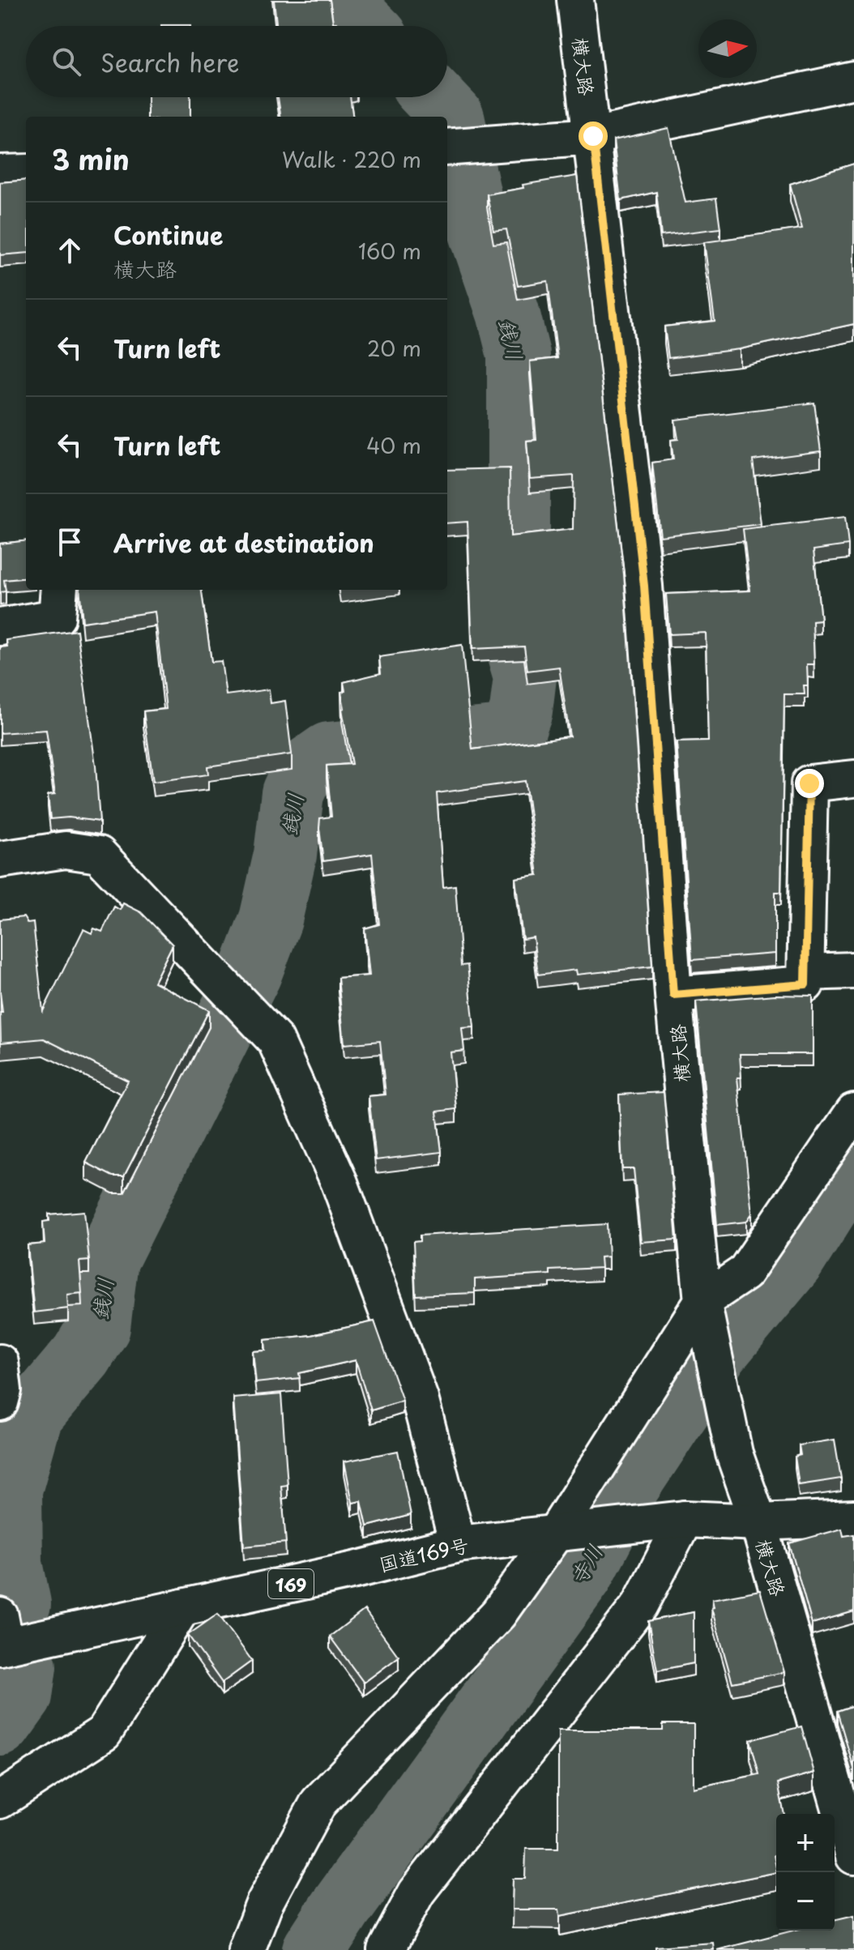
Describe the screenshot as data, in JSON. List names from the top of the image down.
{
  "streets": {
    "main road": ["横大路", "国道169号", "169"]
  },
  "crossings": [
    ["横大路", "国道169号"]
  ],
  "water": ["銭川", "寺川"],
  "north": "right",
  "page": {
    "search": "Search here",
    "heading": ["3 min", "Walk · 220 m"],
    "list": [
      ["Continue", "横大路", "160 m"],
      ["Turn left", "20 m"],
      ["Turn left", "40 m"],
      "Arrive at destination"
    ],
    "map_buttons": ["+", "−"]
  }
}
